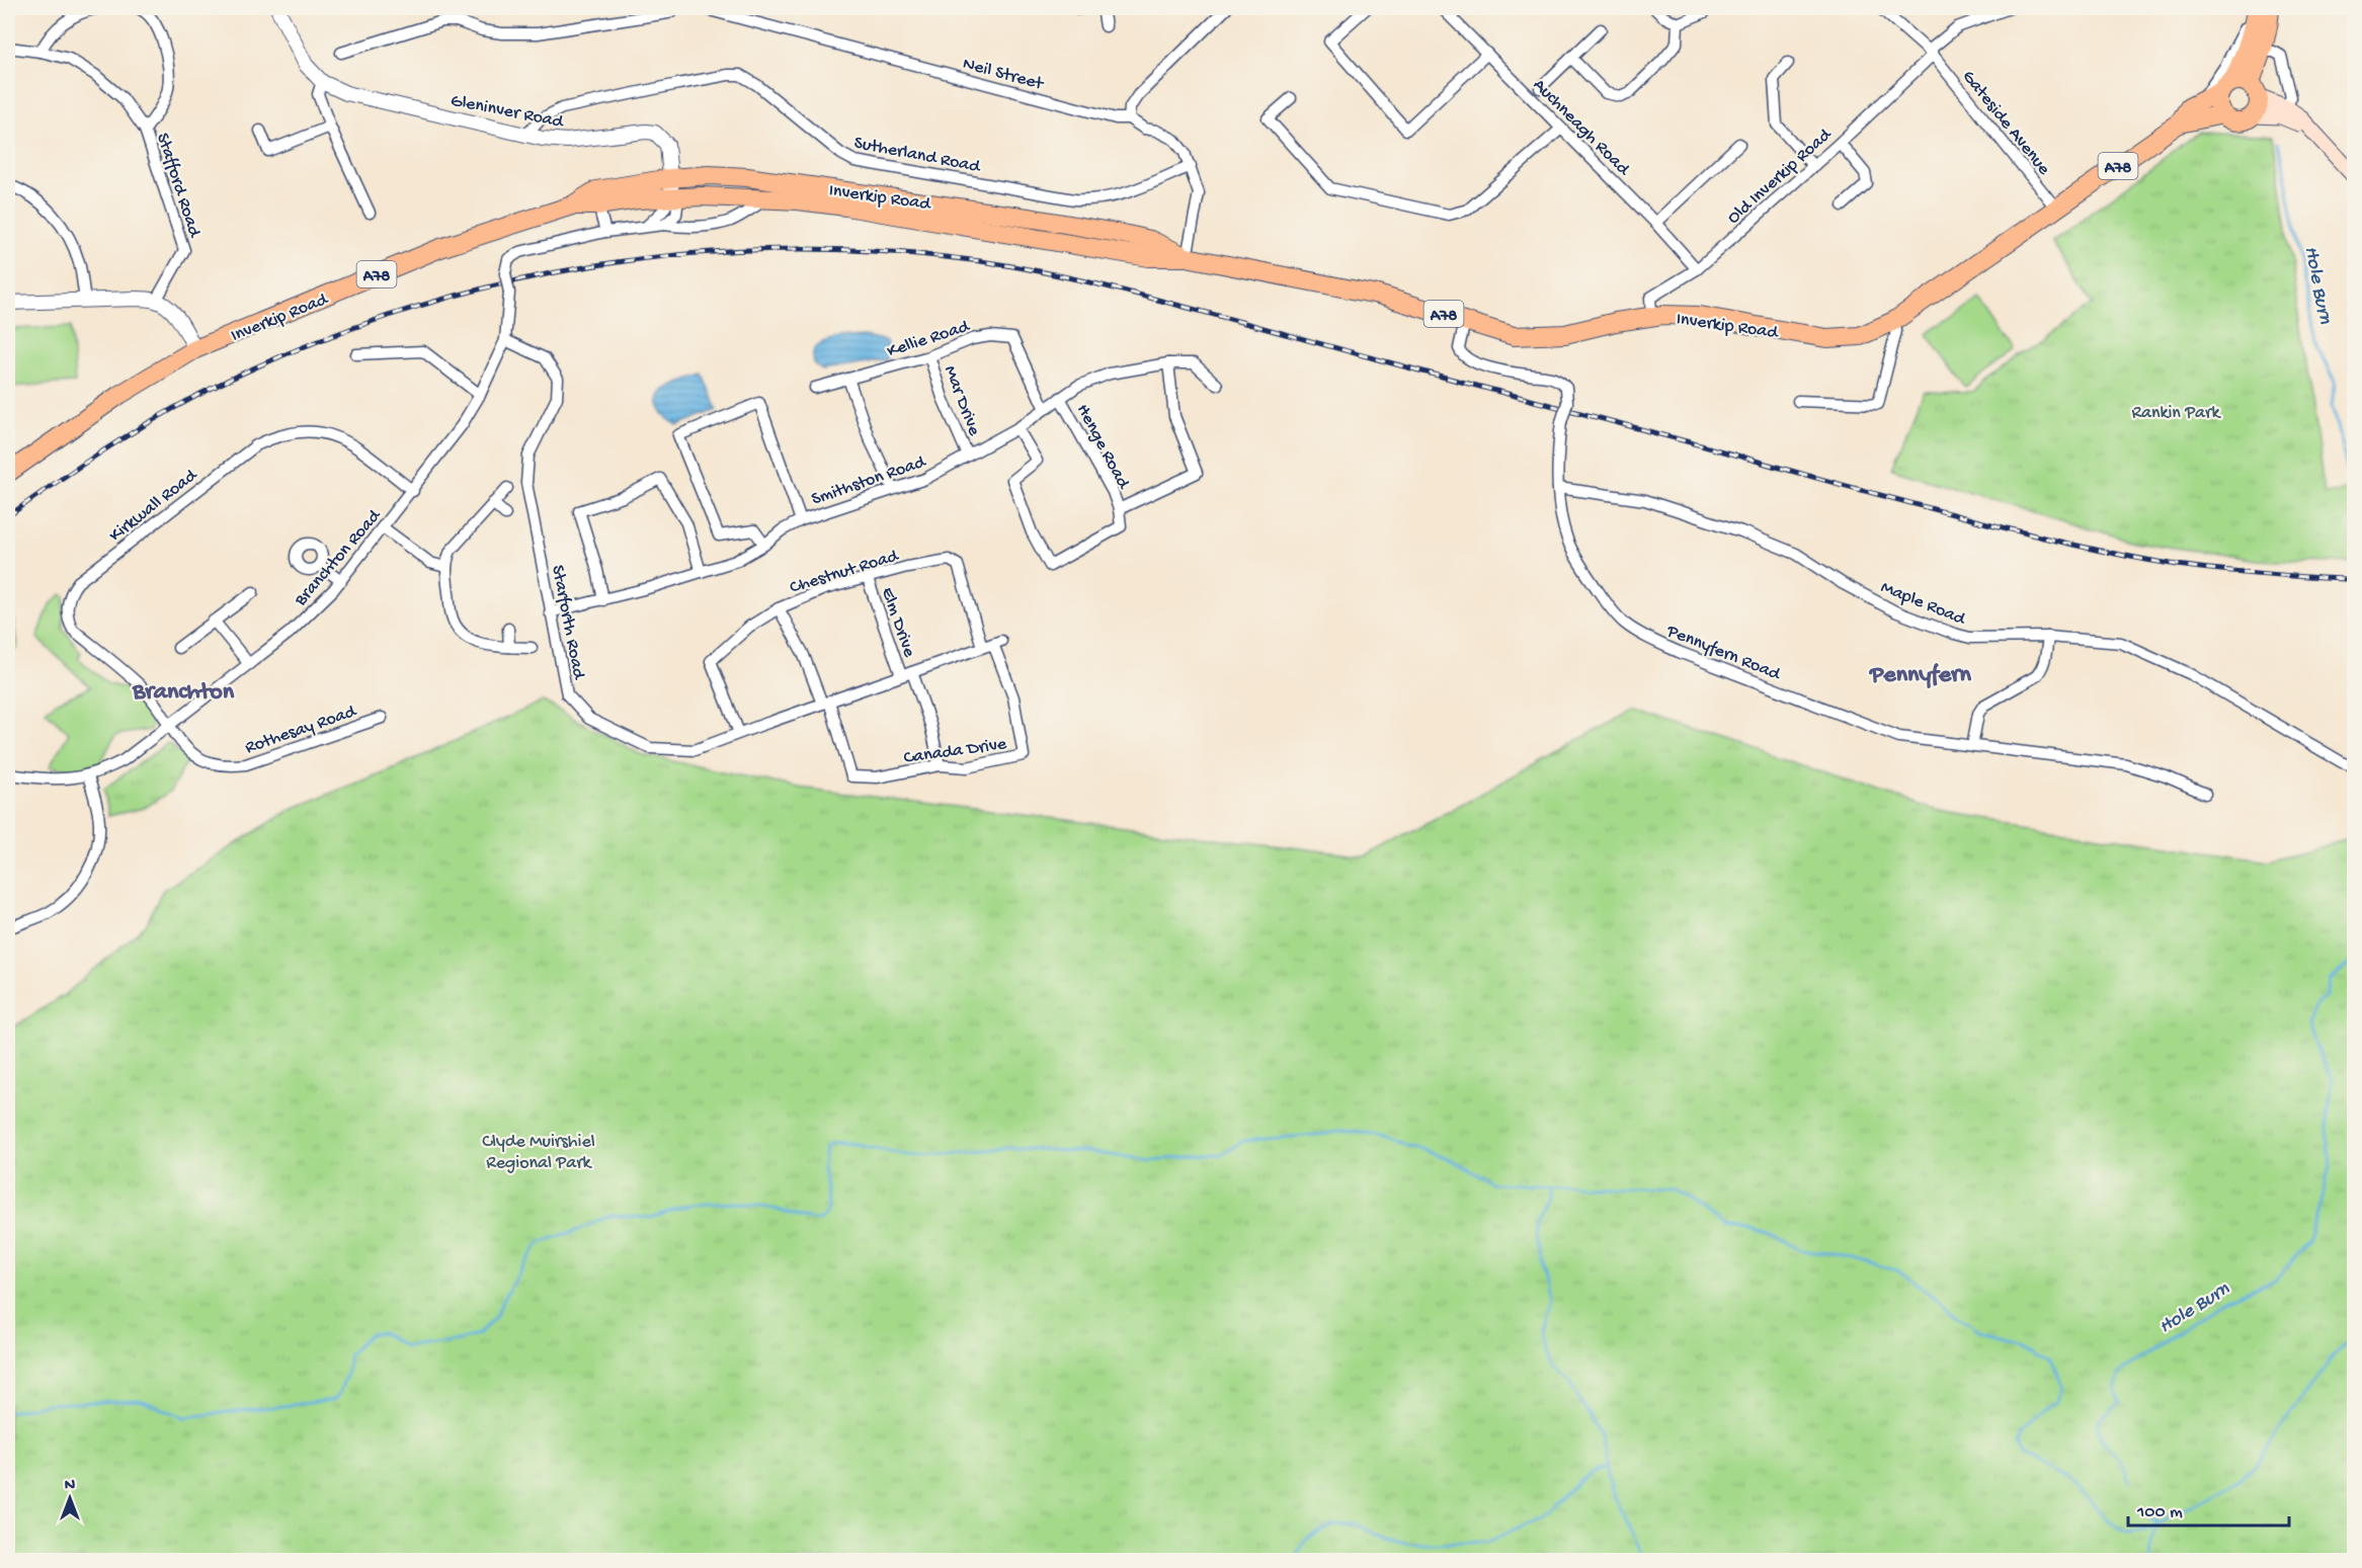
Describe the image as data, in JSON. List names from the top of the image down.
{
  "streets": {
    "highway": ["A78", "Inverkip Road"],
    "street": [
      "Neil Street",
      "Gleninver Road",
      "Gateside Avenue",
      "Auchneagh Road",
      "Sutherland Road",
      "Old Inverkip Road",
      "Stafford Road",
      "Kellie Road",
      "Mar Drive",
      "Henge Road",
      "Smithston Road",
      "Kirkwall Road",
      "Branchton Road",
      "Chestnut Road",
      "Maple Road",
      "Starforth Road",
      "Elm Drive",
      "Pennyfern Road",
      "Rothesay Road",
      "Canada Drive"
    ]
  },
  "crossings": [
    ["Neil Street", "Sutherland Road"],
    ["Neil Street", "Inverkip Road"],
    ["Gleninver Road", "Sutherland Road"],
    ["Gleninver Road", "Inverkip Road"],
    ["Gateside Avenue", "Old Inverkip Road"],
    ["Gateside Avenue", "Inverkip Road"],
    ["Auchneagh Road", "Old Inverkip Road"],
    ["Old Inverkip Road", "Inverkip Road"],
    ["Inverkip Road", "Pennyfern Road"],
    ["Kellie Road", "Mar Drive"],
    ["Kellie Road", "Smithston Road"],
    ["Mar Drive", "Smithston Road"],
    ["Henge Road", "Smithston Road"],
    ["Smithston Road", "Starforth Road"],
    ["Kirkwall Road", "Branchton Road"],
    ["Kirkwall Road", "Rothesay Road"],
    ["Branchton Road", "Starforth Road"],
    ["Branchton Road", "Rothesay Road"],
    ["Chestnut Road", "Starforth Road"],
    ["Chestnut Road", "Elm Drive"],
    ["Chestnut Road", "Canada Drive"],
    ["Maple Road", "Pennyfern Road"],
    ["Starforth Road", "Elm Drive"],
    ["Starforth Road", "Canada Drive"],
    ["Elm Drive", "Canada Drive"]
  ],
  "districts": ["Pennyfern", "Branchton"],
  "water": ["Hole Burn"],
  "parks": ["Rankin Park", "Clyde Muirshiel Regional Park"],
  "scale_bar": "100 m",
  "north": "top"
}
